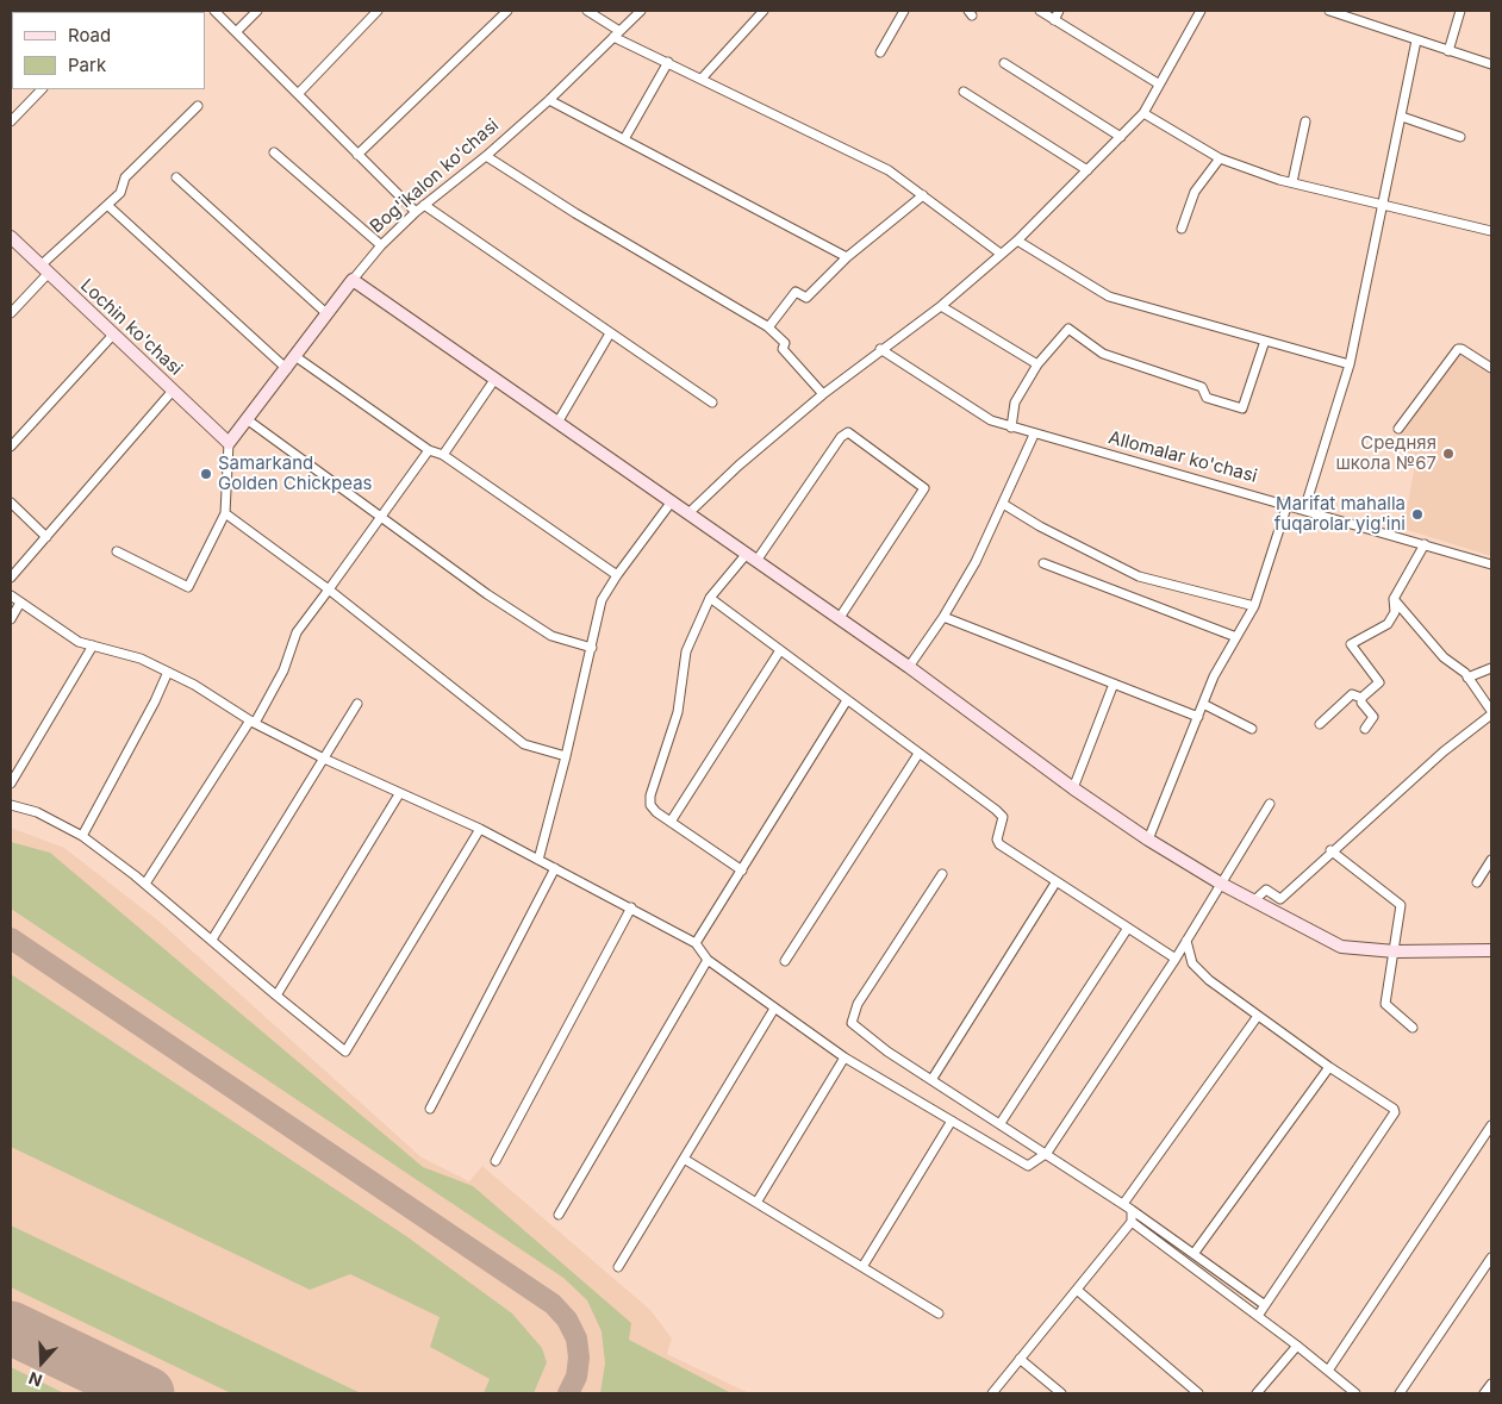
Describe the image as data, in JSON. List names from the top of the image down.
{
  "streets": {
    "street": ["Bog'ikalon ko'chasi", "Lochin ko'chasi", "Allomalar ko'chasi"]
  },
  "crossings": [
    ["Bog'ikalon ko'chasi", "Lochin ko'chasi"]
  ],
  "places": ["Средняя школа №67", "Samarkand Golden Chickpeas", "Marifat mahalla fuqarolar yig'ini"],
  "legend": ["Road", "Park"],
  "north": "bottom"
}
